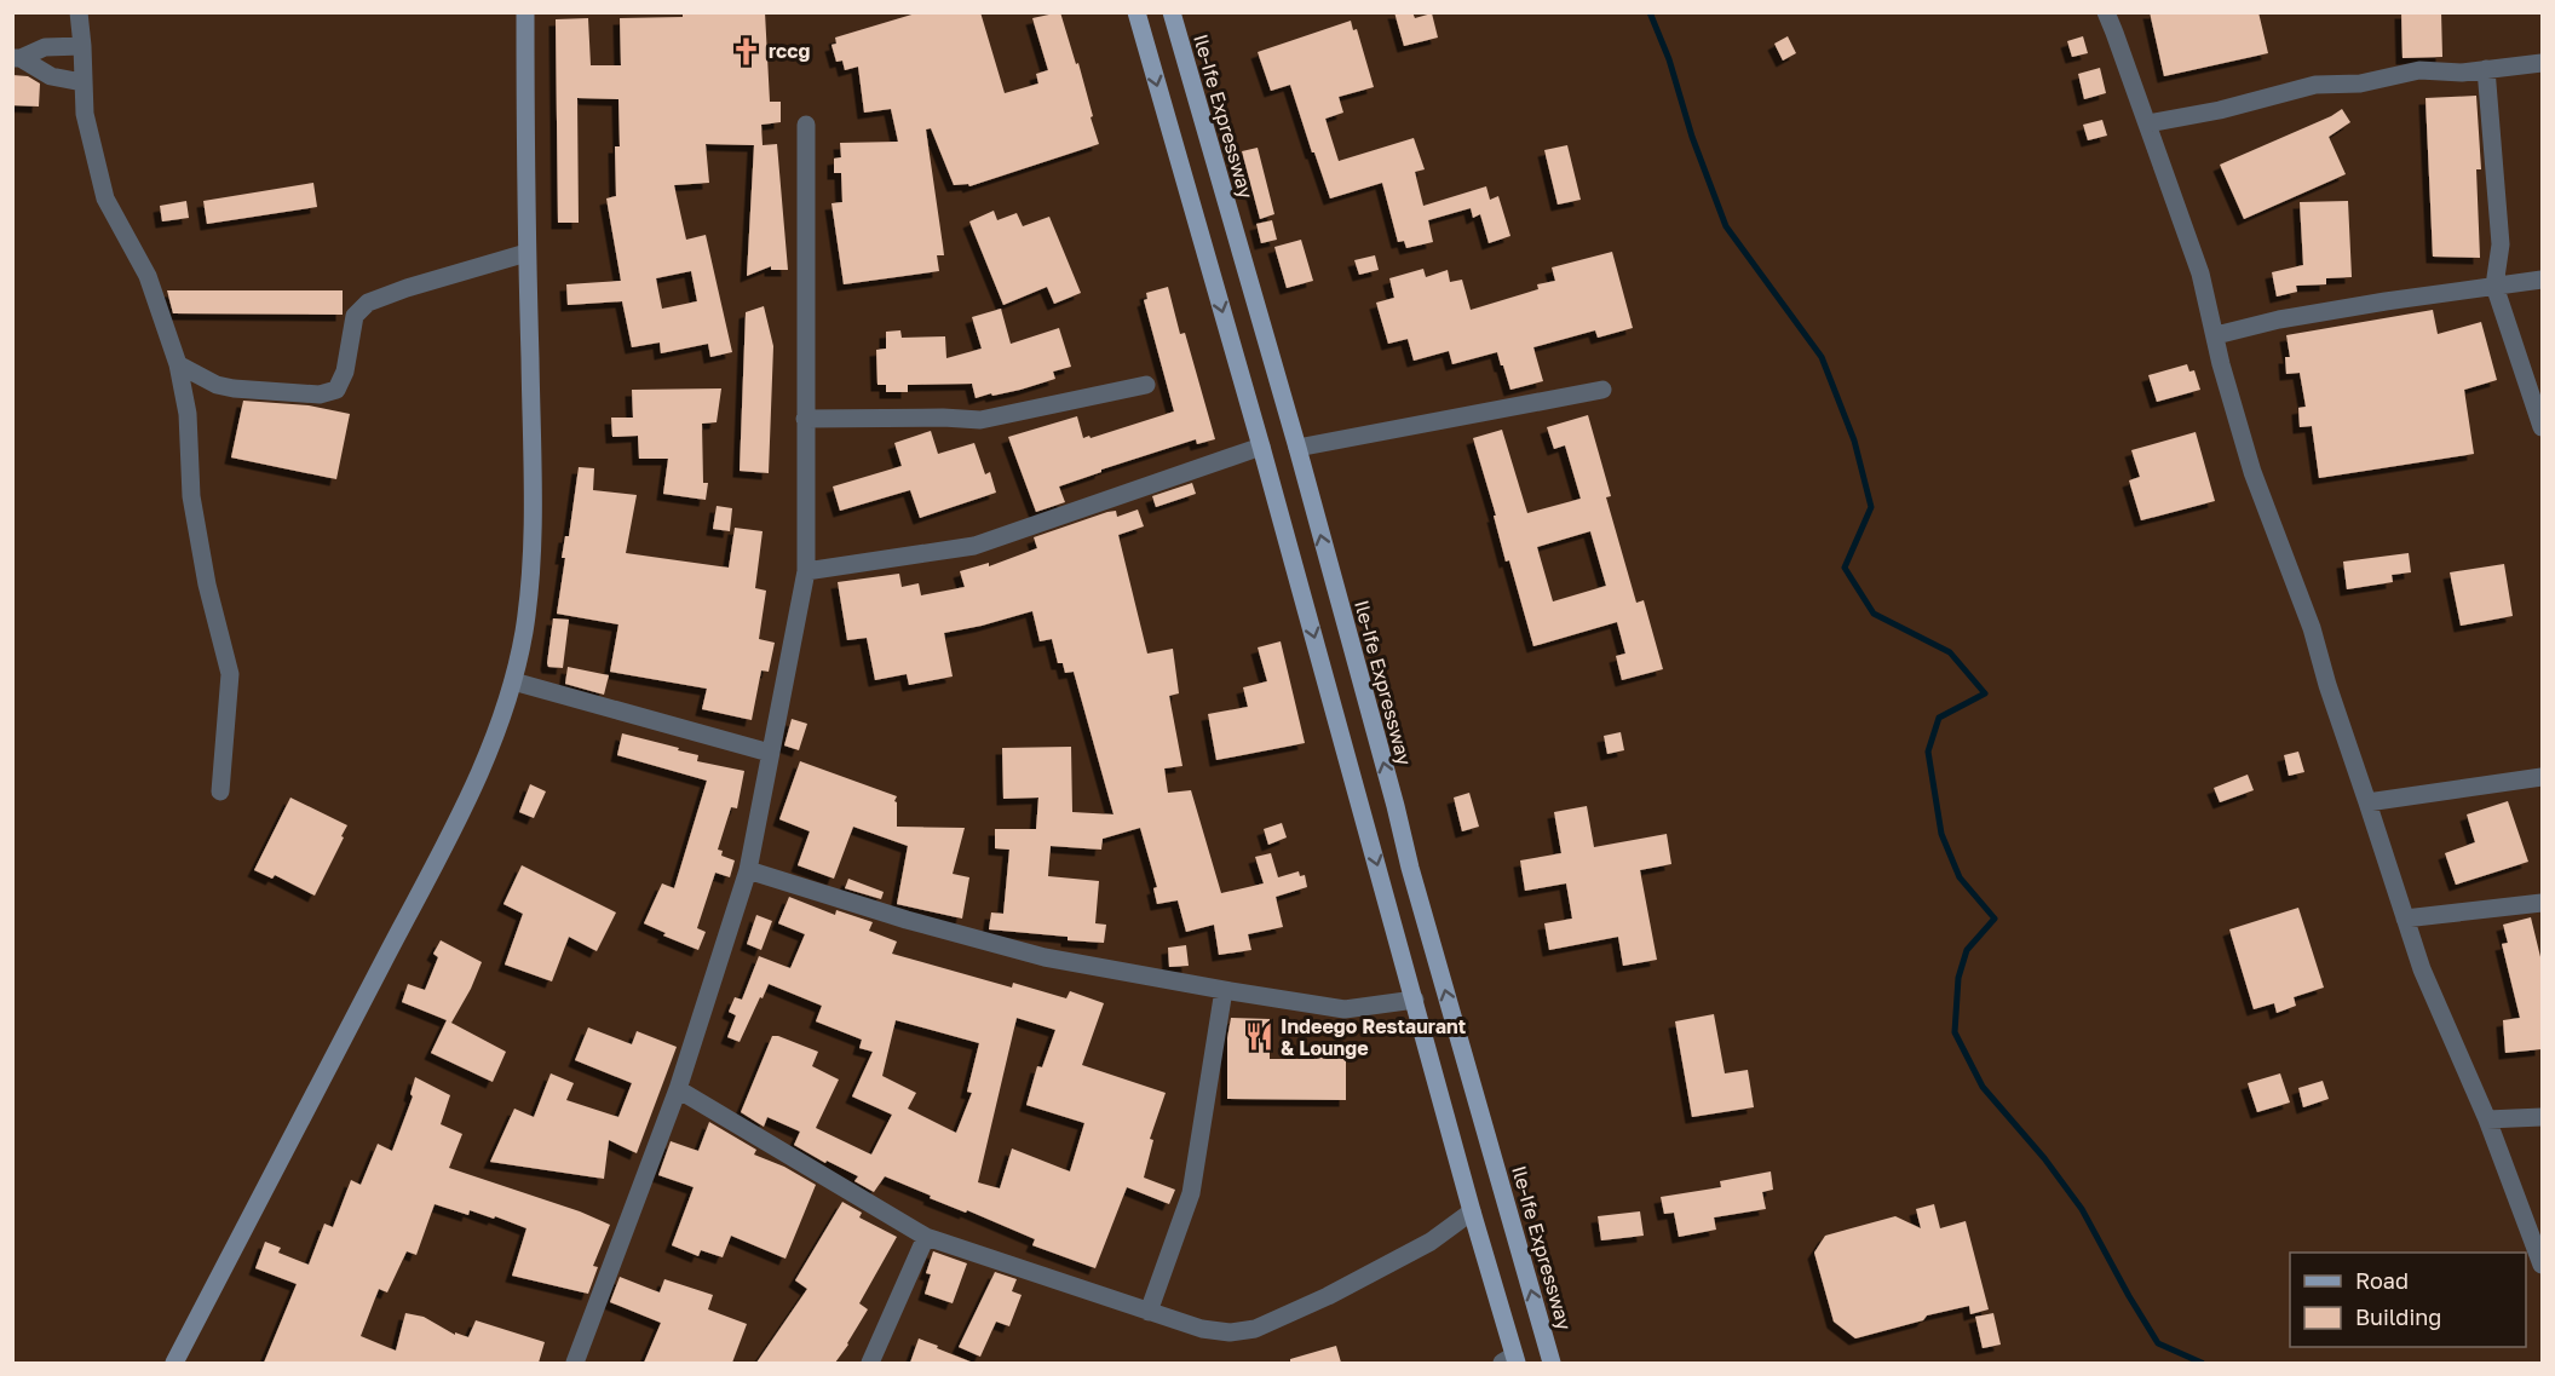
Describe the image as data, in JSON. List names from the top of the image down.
{
  "streets": {
    "main road": ["Ile-Ife Expressway"]
  },
  "places": {
    "church": ["rccg"],
    "restaurant": ["Indeego Restaurant & Lounge"]
  },
  "legend": ["Road", "Building"]
}
